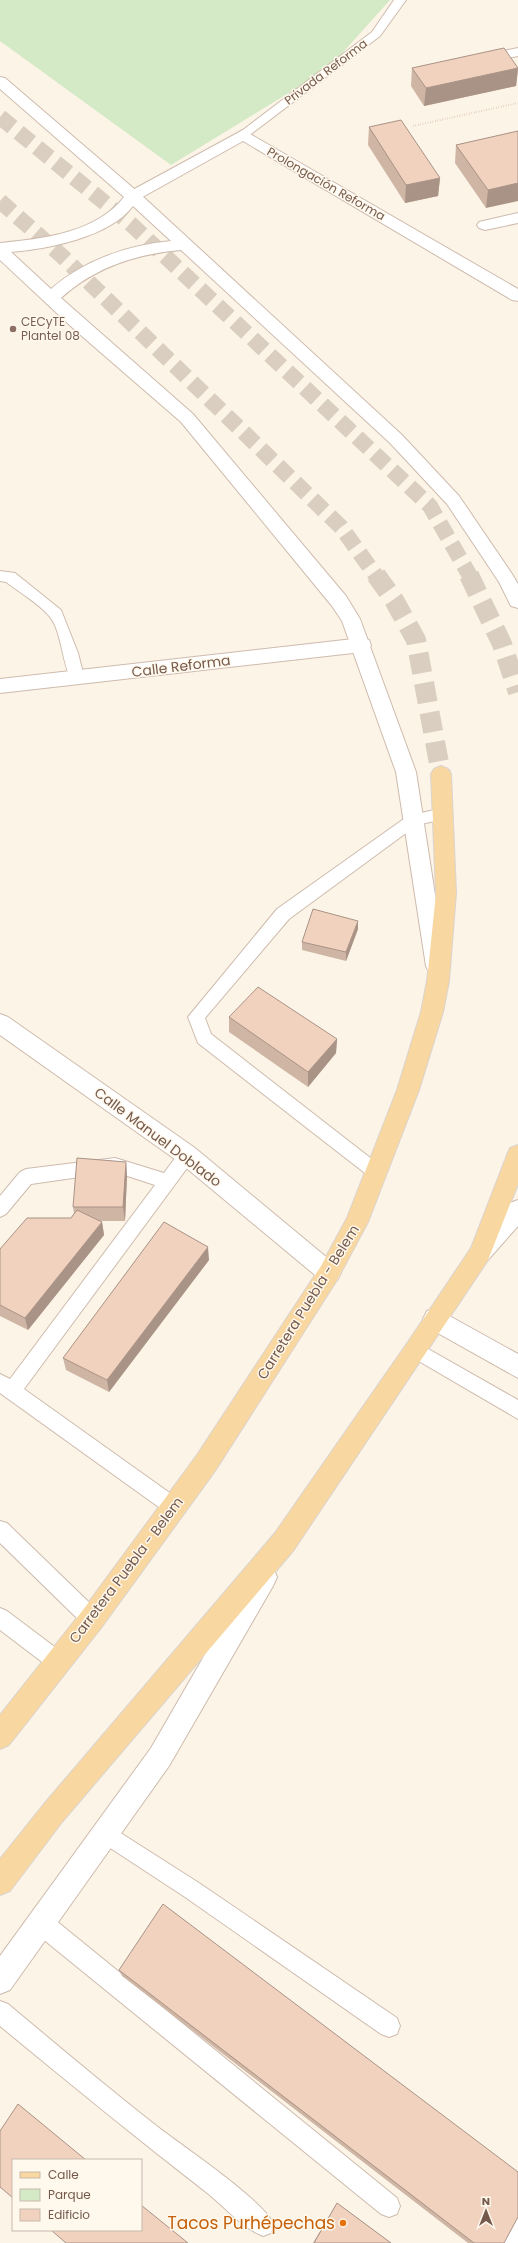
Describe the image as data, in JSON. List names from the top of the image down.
{
  "streets": {
    "main road": ["Carretera Puebla - Belem"],
    "street": ["Prolongación Reforma", "Calle Reforma", "Calle Manuel Doblado"],
    "lane": ["Privada Reforma"]
  },
  "crossings": [
    ["Privada Reforma", "Prolongación Reforma"],
    ["Calle Manuel Doblado", "Carretera Puebla - Belem"]
  ],
  "places": ["CECyTE Plantel 08", "Tacos Purhépechas"],
  "legend": ["Calle", "Parque", "Edificio"],
  "north": "top"
}
